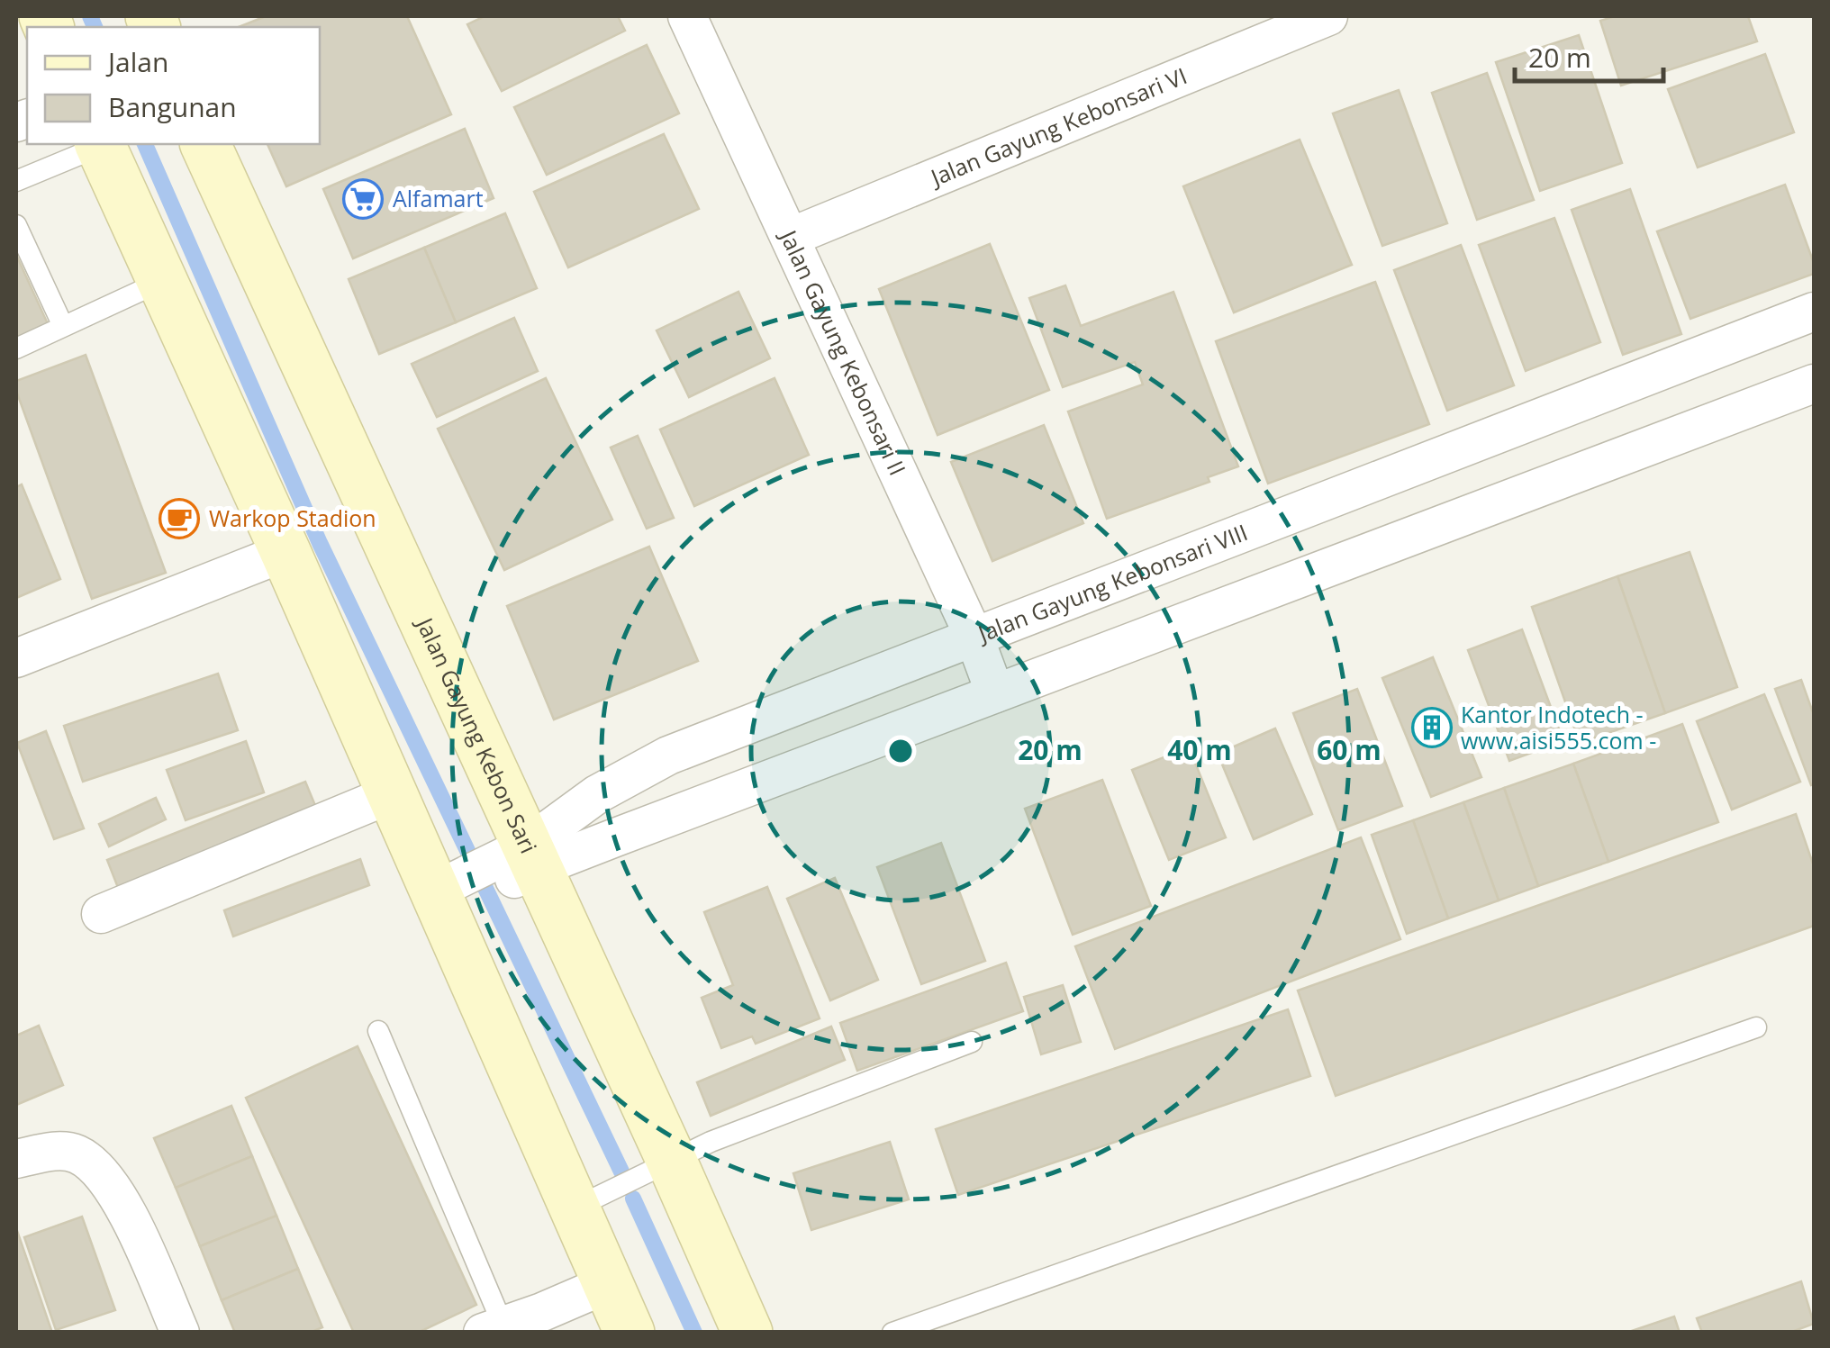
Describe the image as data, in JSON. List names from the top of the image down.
{
  "streets": {
    "main road": ["Jalan Gayung Kebon Sari"],
    "street": ["Jalan Gayung Kebonsari VI", "Jalan Gayung Kebonsari II", "Jalan Gayung Kebonsari VIII"]
  },
  "crossings": [
    ["Jalan Gayung Kebonsari VI", "Jalan Gayung Kebonsari II"],
    ["Jalan Gayung Kebonsari II", "Jalan Gayung Kebonsari VIII"],
    ["Jalan Gayung Kebonsari VIII", "Jalan Gayung Kebon Sari"]
  ],
  "places": {
    "supermarket": ["Alfamart"],
    "cafe": ["Warkop Stadion"],
    "building": ["Kantor Indotech - www.aisi555.com -"]
  },
  "legend": ["Jalan", "Bangunan"],
  "scale_bar": "20 m",
  "rings": ["20 m", "40 m", "60 m"]
}
